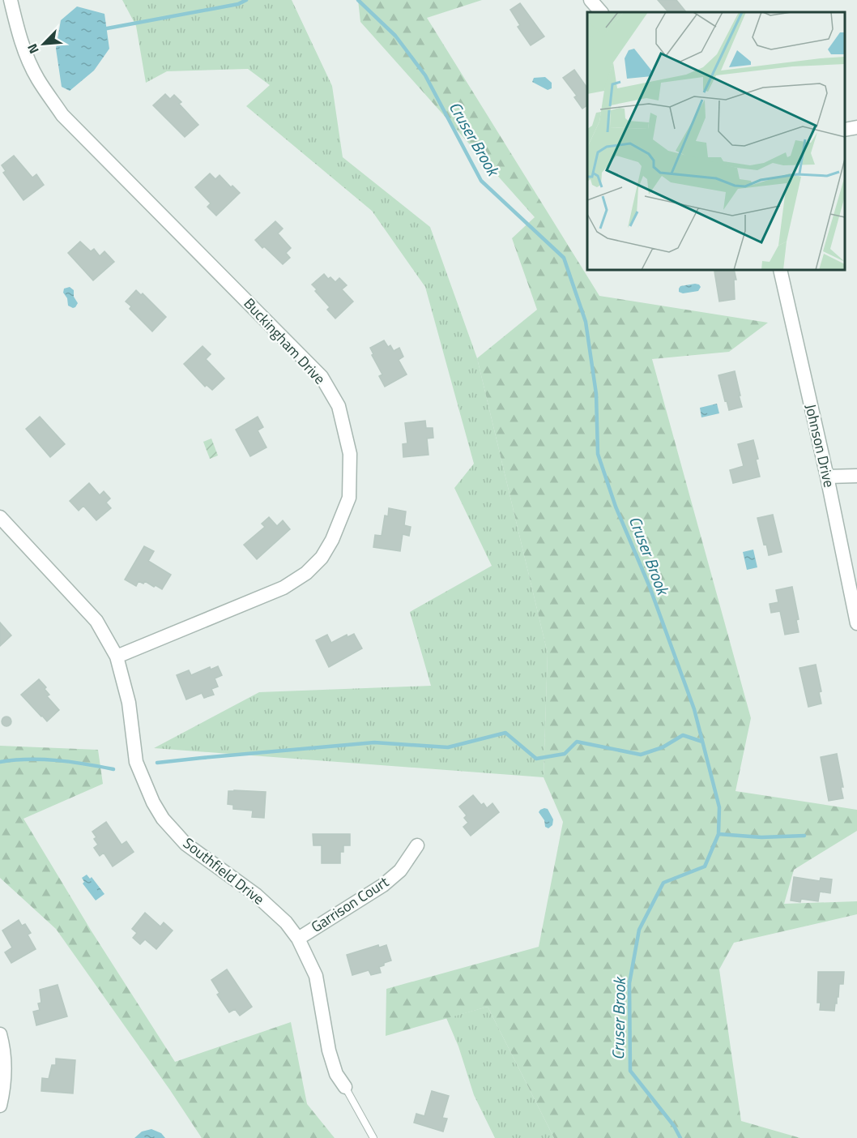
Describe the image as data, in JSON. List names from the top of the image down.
{
  "streets": {
    "street": [
      "Buckingham Drive",
      "Johnson Drive",
      "Southfield Drive",
      "Garrison Court"
    ]
  },
  "crossings": [
    ["Buckingham Drive", "Southfield Drive"],
    ["Southfield Drive", "Garrison Court"]
  ],
  "water": ["Cruser Brook"],
  "north": "bottom left"
}
